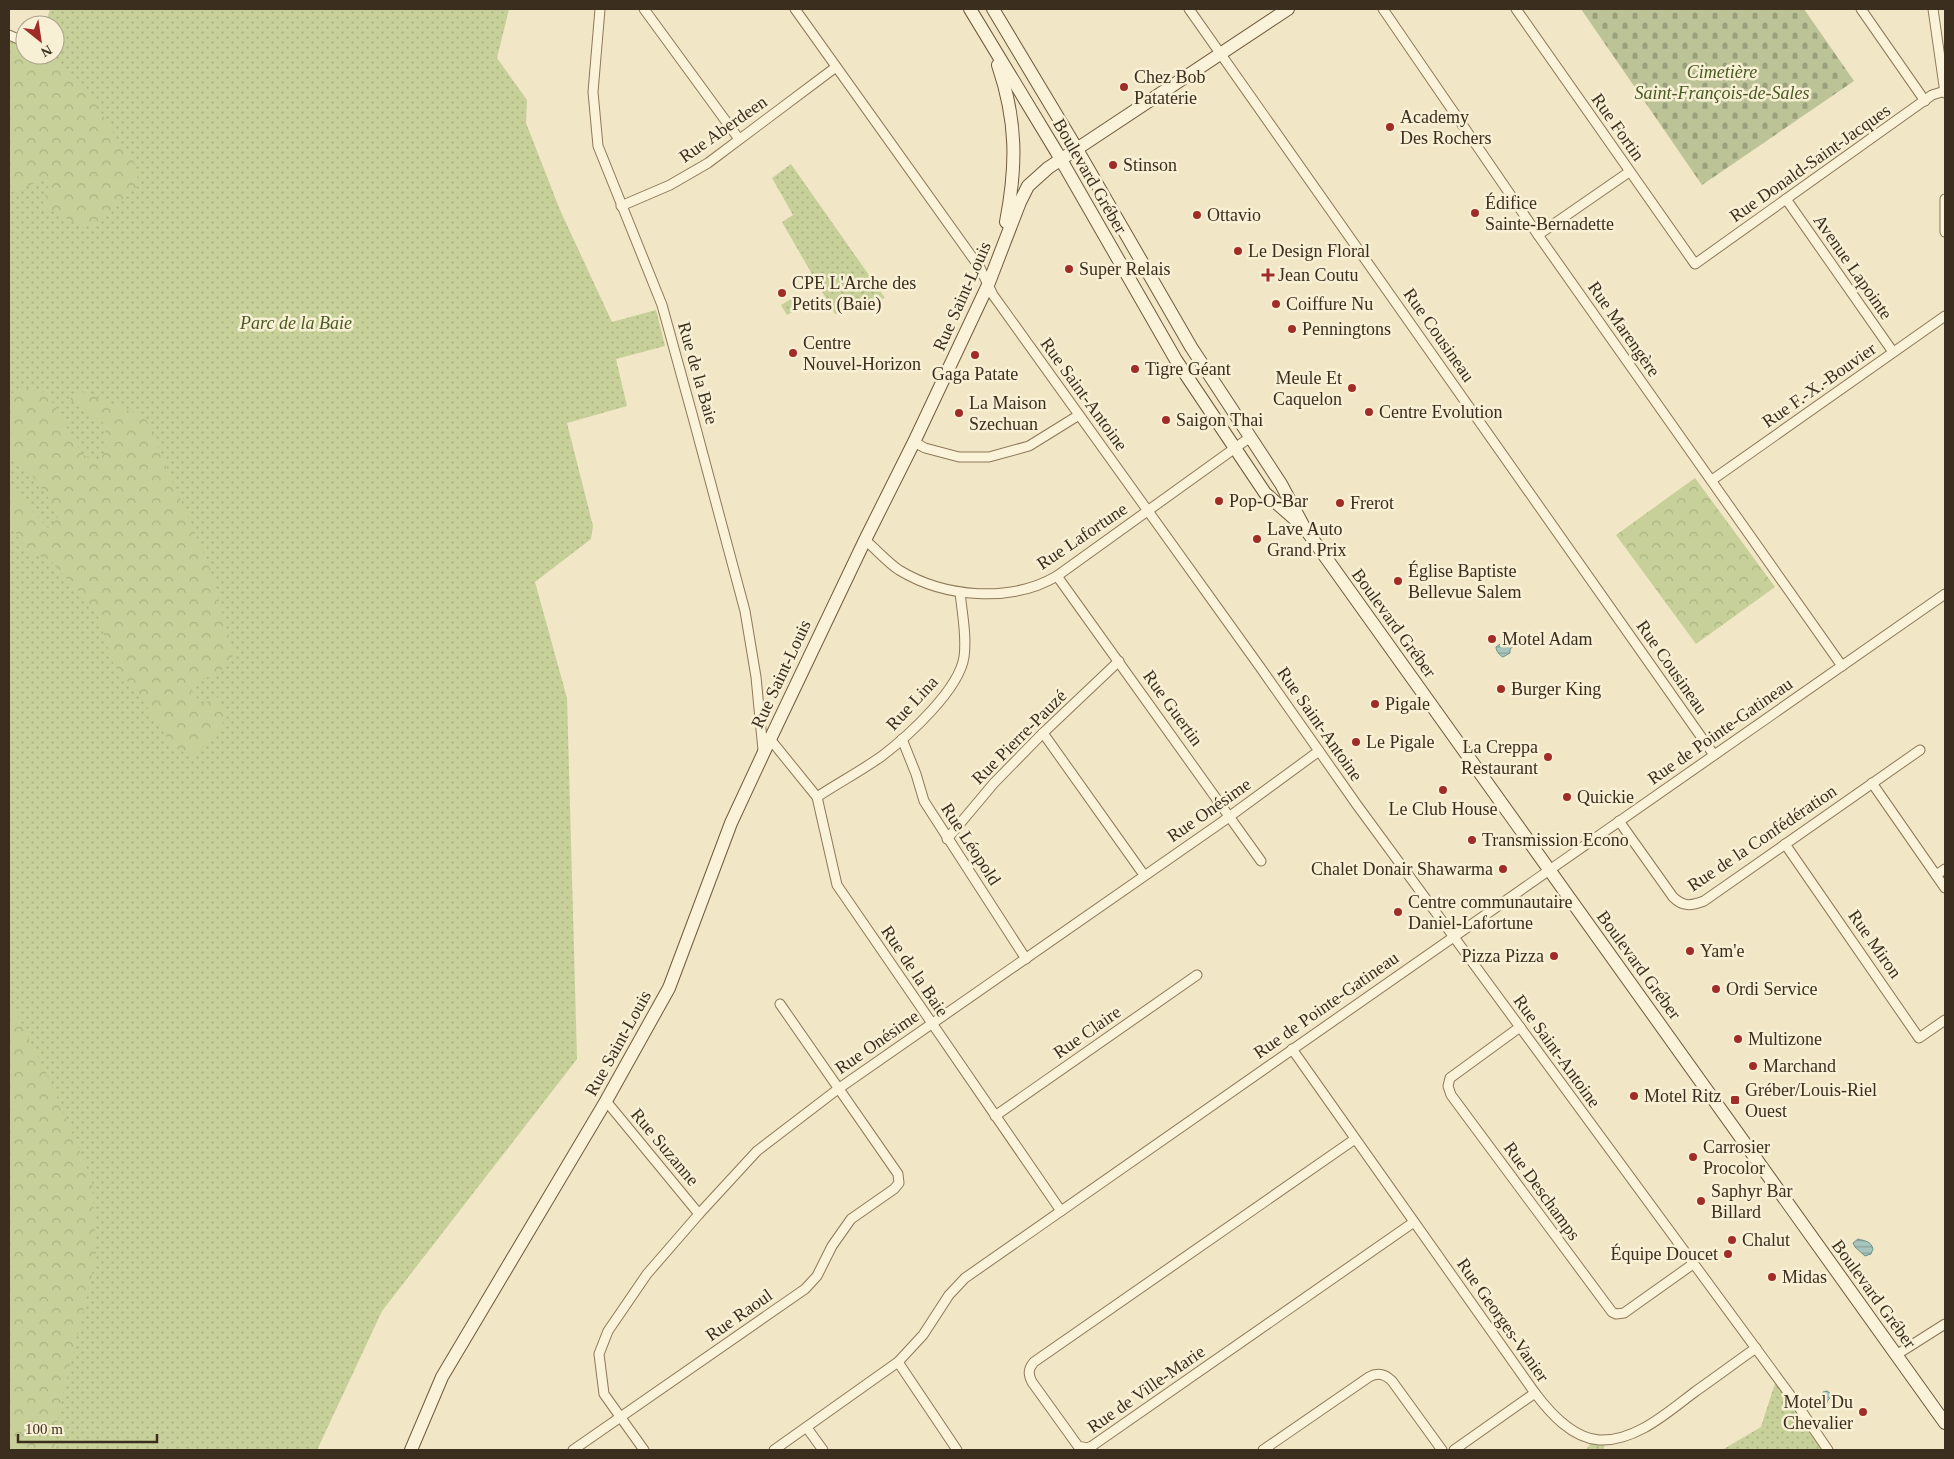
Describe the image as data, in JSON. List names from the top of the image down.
{
  "streets": {
    "main road": ["Boulevard Gréber", "Rue Saint-Louis"],
    "street": [
      "Rue Fortin",
      "Rue Aberdeen",
      "Rue Donald-Saint-Jacques",
      "Avenue Lapointe",
      "Rue Marengère",
      "Rue Cousineau",
      "Rue de la Baie",
      "Rue F.-X.-Bouvier",
      "Rue Saint-Antoine",
      "Rue Lafortune",
      "Rue Lina",
      "Rue Guertin",
      "Rue de Pointe-Gatineau",
      "Rue Pierre-Pauzé",
      "Rue Onésime",
      "Rue de la Confédération",
      "Rue Léopold",
      "Rue Miron",
      "Rue Claire",
      "Rue Suzanne",
      "Rue Deschamps",
      "Rue Raoul",
      "Rue Georges-Vanier",
      "Rue de Ville-Marie"
    ]
  },
  "crossings": [
    ["Rue Fortin", "Rue Donald-Saint-Jacques"],
    ["Rue Aberdeen", "Rue de la Baie"],
    ["Rue Aberdeen", "Rue Saint-Antoine"],
    ["Rue Donald-Saint-Jacques", "Avenue Lapointe"],
    ["Boulevard Gréber", "Rue Saint-Louis"],
    ["Boulevard Gréber", "Rue Lafortune"],
    ["Boulevard Gréber", "Rue de Pointe-Gatineau"],
    ["Avenue Lapointe", "Rue F.-X.-Bouvier"],
    ["Rue Saint-Louis", "Rue Cousineau"],
    ["Rue Saint-Louis", "Rue de la Baie"],
    ["Rue Saint-Louis", "Rue Saint-Antoine"],
    ["Rue Saint-Louis", "Rue Lafortune"],
    ["Rue Saint-Louis", "Rue Suzanne"],
    ["Rue Marengère", "Rue F.-X.-Bouvier"],
    ["Rue Marengère", "Rue de Pointe-Gatineau"],
    ["Rue Cousineau", "Rue de Pointe-Gatineau"],
    ["Rue de la Baie", "Rue Lina"],
    ["Rue de la Baie", "Rue de Pointe-Gatineau"],
    ["Rue de la Baie", "Rue Onésime"],
    ["Rue de la Baie", "Rue Claire"],
    ["Rue Saint-Antoine", "Rue Lafortune"],
    ["Rue Saint-Antoine", "Rue de Pointe-Gatineau"],
    ["Rue Saint-Antoine", "Rue Onésime"],
    ["Rue Saint-Antoine", "Rue Deschamps"],
    ["Rue Saint-Antoine", "Rue Georges-Vanier"],
    ["Rue Lafortune", "Rue Lina"],
    ["Rue Lafortune", "Rue Guertin"],
    ["Rue Lina", "Rue Léopold"],
    ["Rue Guertin", "Rue Pierre-Pauzé"],
    ["Rue Guertin", "Rue Onésime"],
    ["Rue de Pointe-Gatineau", "Rue de la Confédération"],
    ["Rue de Pointe-Gatineau", "Rue Georges-Vanier"],
    ["Rue Pierre-Pauzé", "Rue Léopold"],
    ["Rue Onésime", "Rue Léopold"],
    ["Rue Onésime", "Rue Suzanne"],
    ["Rue Onésime", "Rue Raoul"],
    ["Rue de la Confédération", "Rue Miron"],
    ["Rue Georges-Vanier", "Rue de Ville-Marie"]
  ],
  "parks": ["Cimetière Saint-François-de-Sales", "Parc de la Baie"],
  "places": {
    "other": [
      "Chez Bob Pataterie",
      "Academy Des Rochers",
      "Stinson",
      "Édifice Sainte-Bernadette",
      "Ottavio",
      "Le Design Floral",
      "Super Relais",
      "CPE L'Arche des Petits (Baie)",
      "Coiffure Nu",
      "Penningtons",
      "Centre Nouvel-Horizon",
      "Gaga Patate",
      "Tigre Géant",
      "Meule Et Caquelon",
      "Centre Evolution",
      "La Maison Szechuan",
      "Saigon Thai",
      "Pop-O-Bar",
      "Frerot",
      "Lave Auto Grand Prix",
      "Église Baptiste Bellevue Salem",
      "Motel Adam",
      "Burger King",
      "Pigale",
      "Le Pigale",
      "La Creppa Restaurant",
      "Le Club House",
      "Quickie",
      "Transmission Econo",
      "Chalet Donair Shawarma",
      "Centre communautaire Daniel-Lafortune",
      "Yam'e",
      "Pizza Pizza",
      "Ordi Service",
      "Multizone",
      "Marchand",
      "Motel Ritz",
      "Carrosier Procolor",
      "Saphyr Bar Billard",
      "Chalut",
      "Équipe Doucet",
      "Midas",
      "Motel Du Chevalier"
    ],
    "health": ["Jean Coutu"],
    "transit": ["Gréber/Louis-Riel Ouest"]
  },
  "scale_bar": "100 m",
  "north": "bottom right"
}
